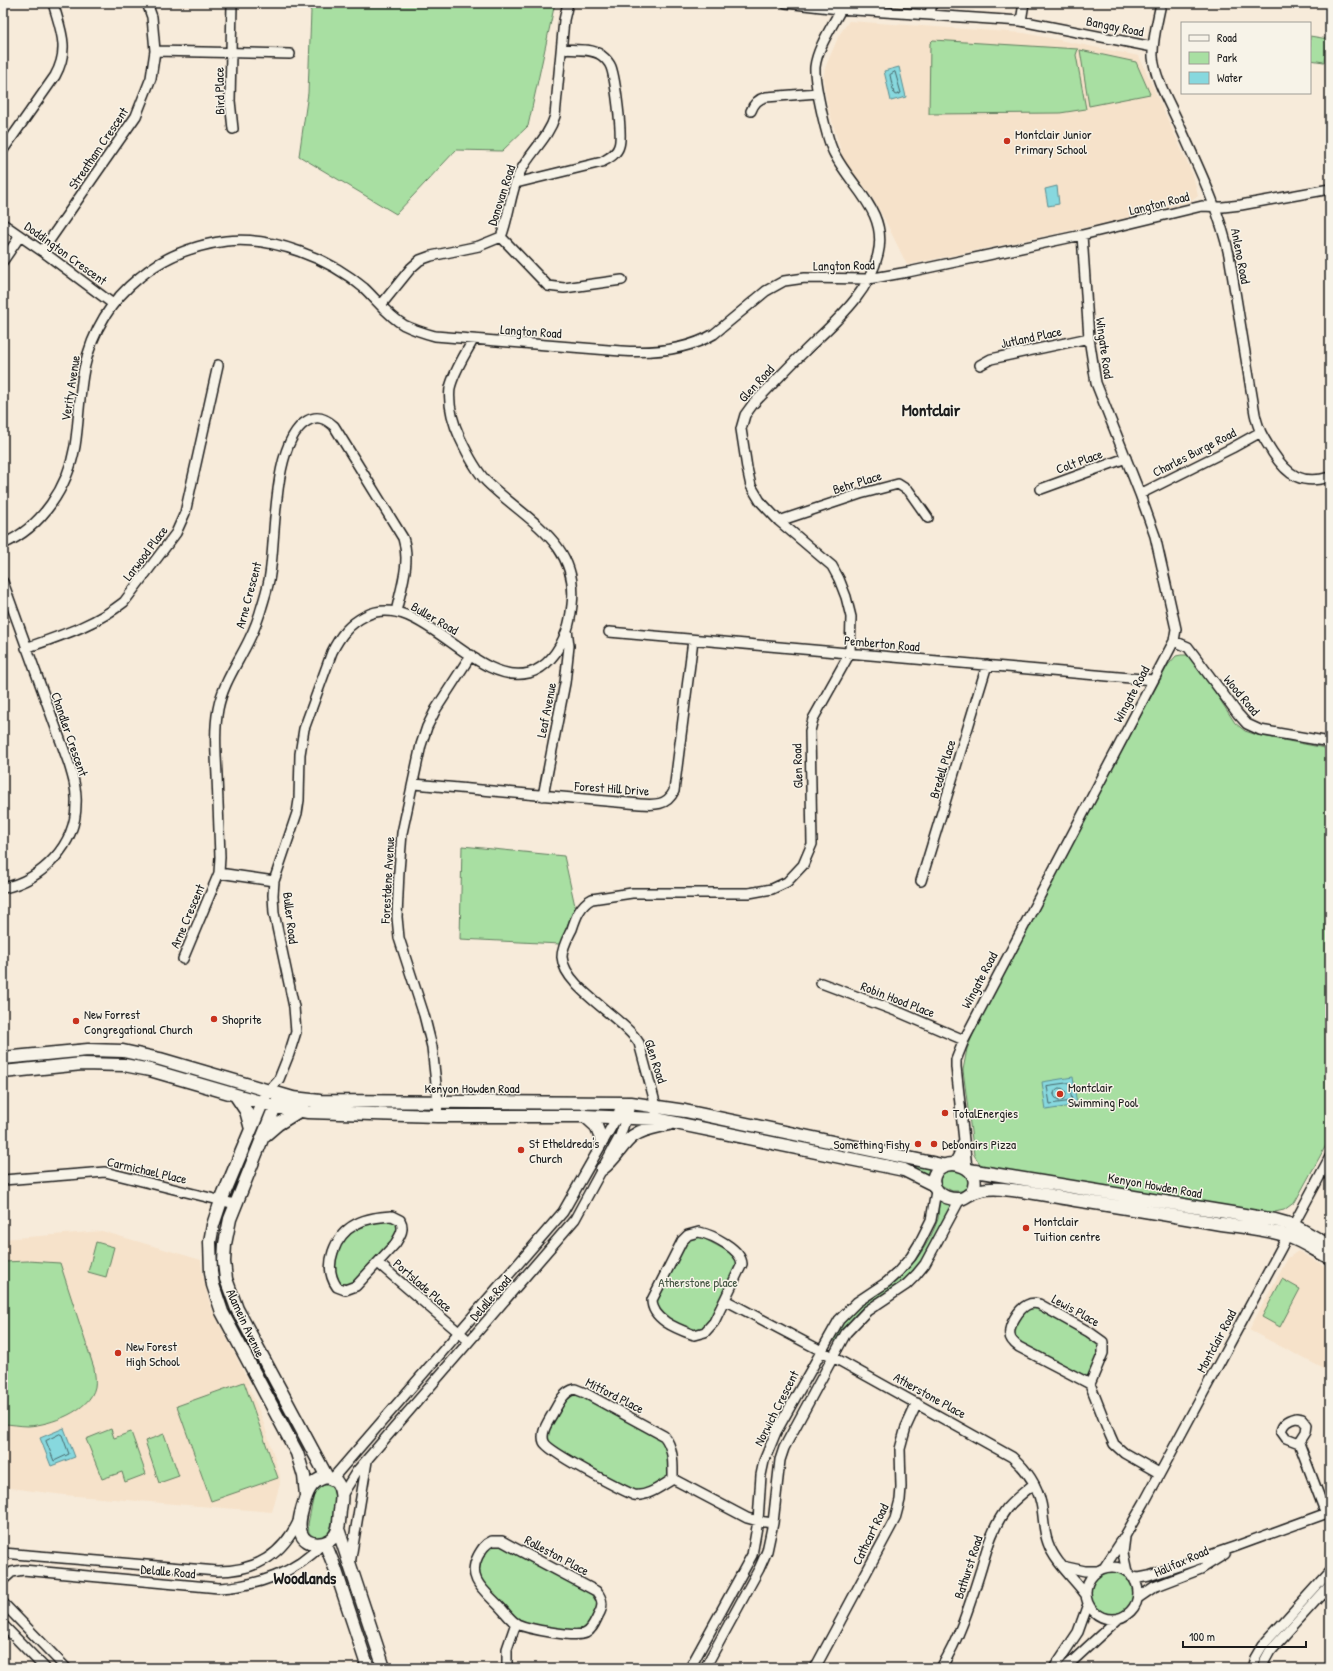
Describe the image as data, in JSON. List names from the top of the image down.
{
  "streets": {
    "street": [
      "Bangay Road",
      "Bird Place",
      "Streatham Crescent",
      "Donovan Road",
      "Langton Road",
      "Doddington Crescent",
      "Anleno Road",
      "Jutland Place",
      "Wingate Road",
      "Glen Road",
      "Verity Avenue",
      "Charles Burge Road",
      "Colt Place",
      "Behr Place",
      "Larwood Place",
      "Arne Crescent",
      "Buller Road",
      "Pemberton Road",
      "Wood Road",
      "Leaf Avenue",
      "Chandler Crescent",
      "Bredell Place",
      "Forest Hill Drive",
      "Forestdene Avenue",
      "Robin Hood Place",
      "Kenyon Howden Road",
      "Carmichael Place",
      "Portslade Place",
      "Delalle Road",
      "Lewis Place",
      "Alamein Avenue",
      "Montclair Road",
      "Mitford Place",
      "Atherstone Place",
      "Norwich Crescent",
      "Cathcart Road",
      "Rolleston Place",
      "Halifax Road",
      "Bathurst Road"
    ]
  },
  "crossings": [
    ["Bangay Road", "Anleno Road"],
    ["Bangay Road", "Glen Road"],
    ["Bird Place", "Streatham Crescent"],
    ["Streatham Crescent", "Doddington Crescent"],
    ["Donovan Road", "Langton Road"],
    ["Donovan Road", "Verity Avenue"],
    ["Langton Road", "Anleno Road"],
    ["Langton Road", "Wingate Road"],
    ["Langton Road", "Glen Road"],
    ["Langton Road", "Verity Avenue"],
    ["Langton Road", "Buller Road"],
    ["Doddington Crescent", "Verity Avenue"],
    ["Anleno Road", "Charles Burge Road"],
    ["Jutland Place", "Wingate Road"],
    ["Wingate Road", "Charles Burge Road"],
    ["Wingate Road", "Colt Place"],
    ["Wingate Road", "Pemberton Road"],
    ["Wingate Road", "Wood Road"],
    ["Wingate Road", "Robin Hood Place"],
    ["Wingate Road", "Kenyon Howden Road"],
    ["Wingate Road", "Norwich Crescent"],
    ["Glen Road", "Behr Place"],
    ["Glen Road", "Pemberton Road"],
    ["Glen Road", "Kenyon Howden Road"],
    ["Larwood Place", "Chandler Crescent"],
    ["Arne Crescent", "Buller Road"],
    ["Buller Road", "Leaf Avenue"],
    ["Buller Road", "Forestdene Avenue"],
    ["Buller Road", "Kenyon Howden Road"],
    ["Buller Road", "Alamein Avenue"],
    ["Pemberton Road", "Bredell Place"],
    ["Pemberton Road", "Forest Hill Drive"],
    ["Leaf Avenue", "Forest Hill Drive"],
    ["Forest Hill Drive", "Forestdene Avenue"],
    ["Forestdene Avenue", "Kenyon Howden Road"],
    ["Kenyon Howden Road", "Delalle Road"],
    ["Kenyon Howden Road", "Alamein Avenue"],
    ["Kenyon Howden Road", "Montclair Road"],
    ["Kenyon Howden Road", "Norwich Crescent"],
    ["Carmichael Place", "Alamein Avenue"],
    ["Portslade Place", "Delalle Road"],
    ["Delalle Road", "Alamein Avenue"],
    ["Montclair Road", "Atherstone Place"],
    ["Montclair Road", "Halifax Road"],
    ["Atherstone Place", "Norwich Crescent"],
    ["Atherstone Place", "Cathcart Road"],
    ["Atherstone Place", "Halifax Road"],
    ["Atherstone Place", "Bathurst Road"]
  ],
  "districts": ["Montclair", "Woodlands"],
  "parks": ["Atherstone place"],
  "places": [
    "Montclair Junior Primary School",
    "Shoprite",
    "New Forrest Congregational Church",
    "Montclair Swimming Pool",
    "TotalEnergies",
    "Something Fishy",
    "Debonairs Pizza",
    "St Etheldreda's Church",
    "Montclair Tuition centre",
    "New Forest High School"
  ],
  "legend": ["Road", "Park", "Water"],
  "scale_bar": "100 m"
}
